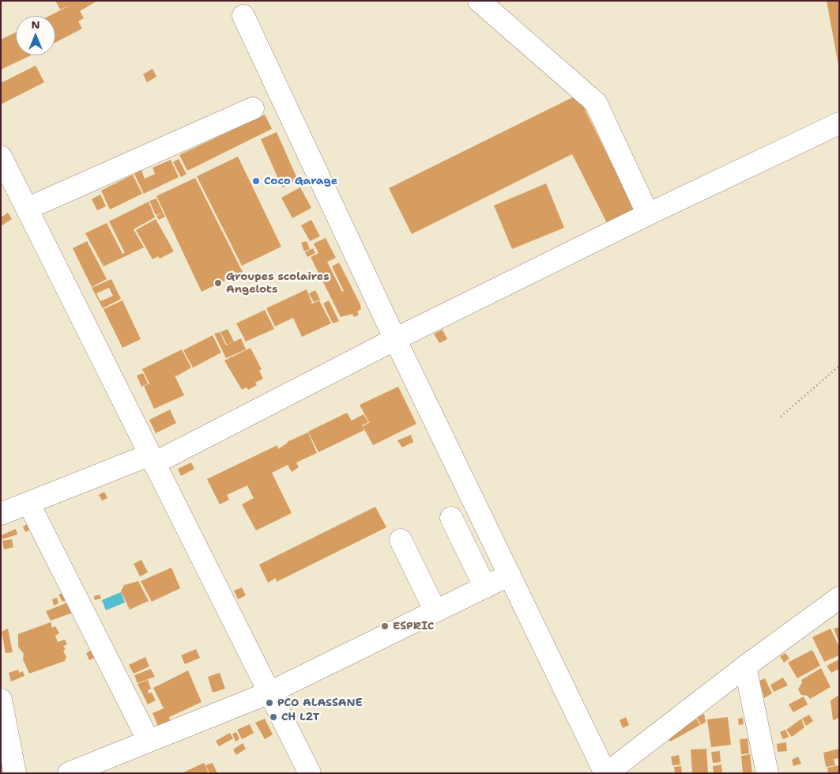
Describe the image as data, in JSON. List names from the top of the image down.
{
  "places": [
    "Coco Garage",
    "Groupes scolaires Angelots",
    "ESPRIC",
    "PCO ALASSANE",
    "CH L2T"
  ],
  "north": "top"
}
